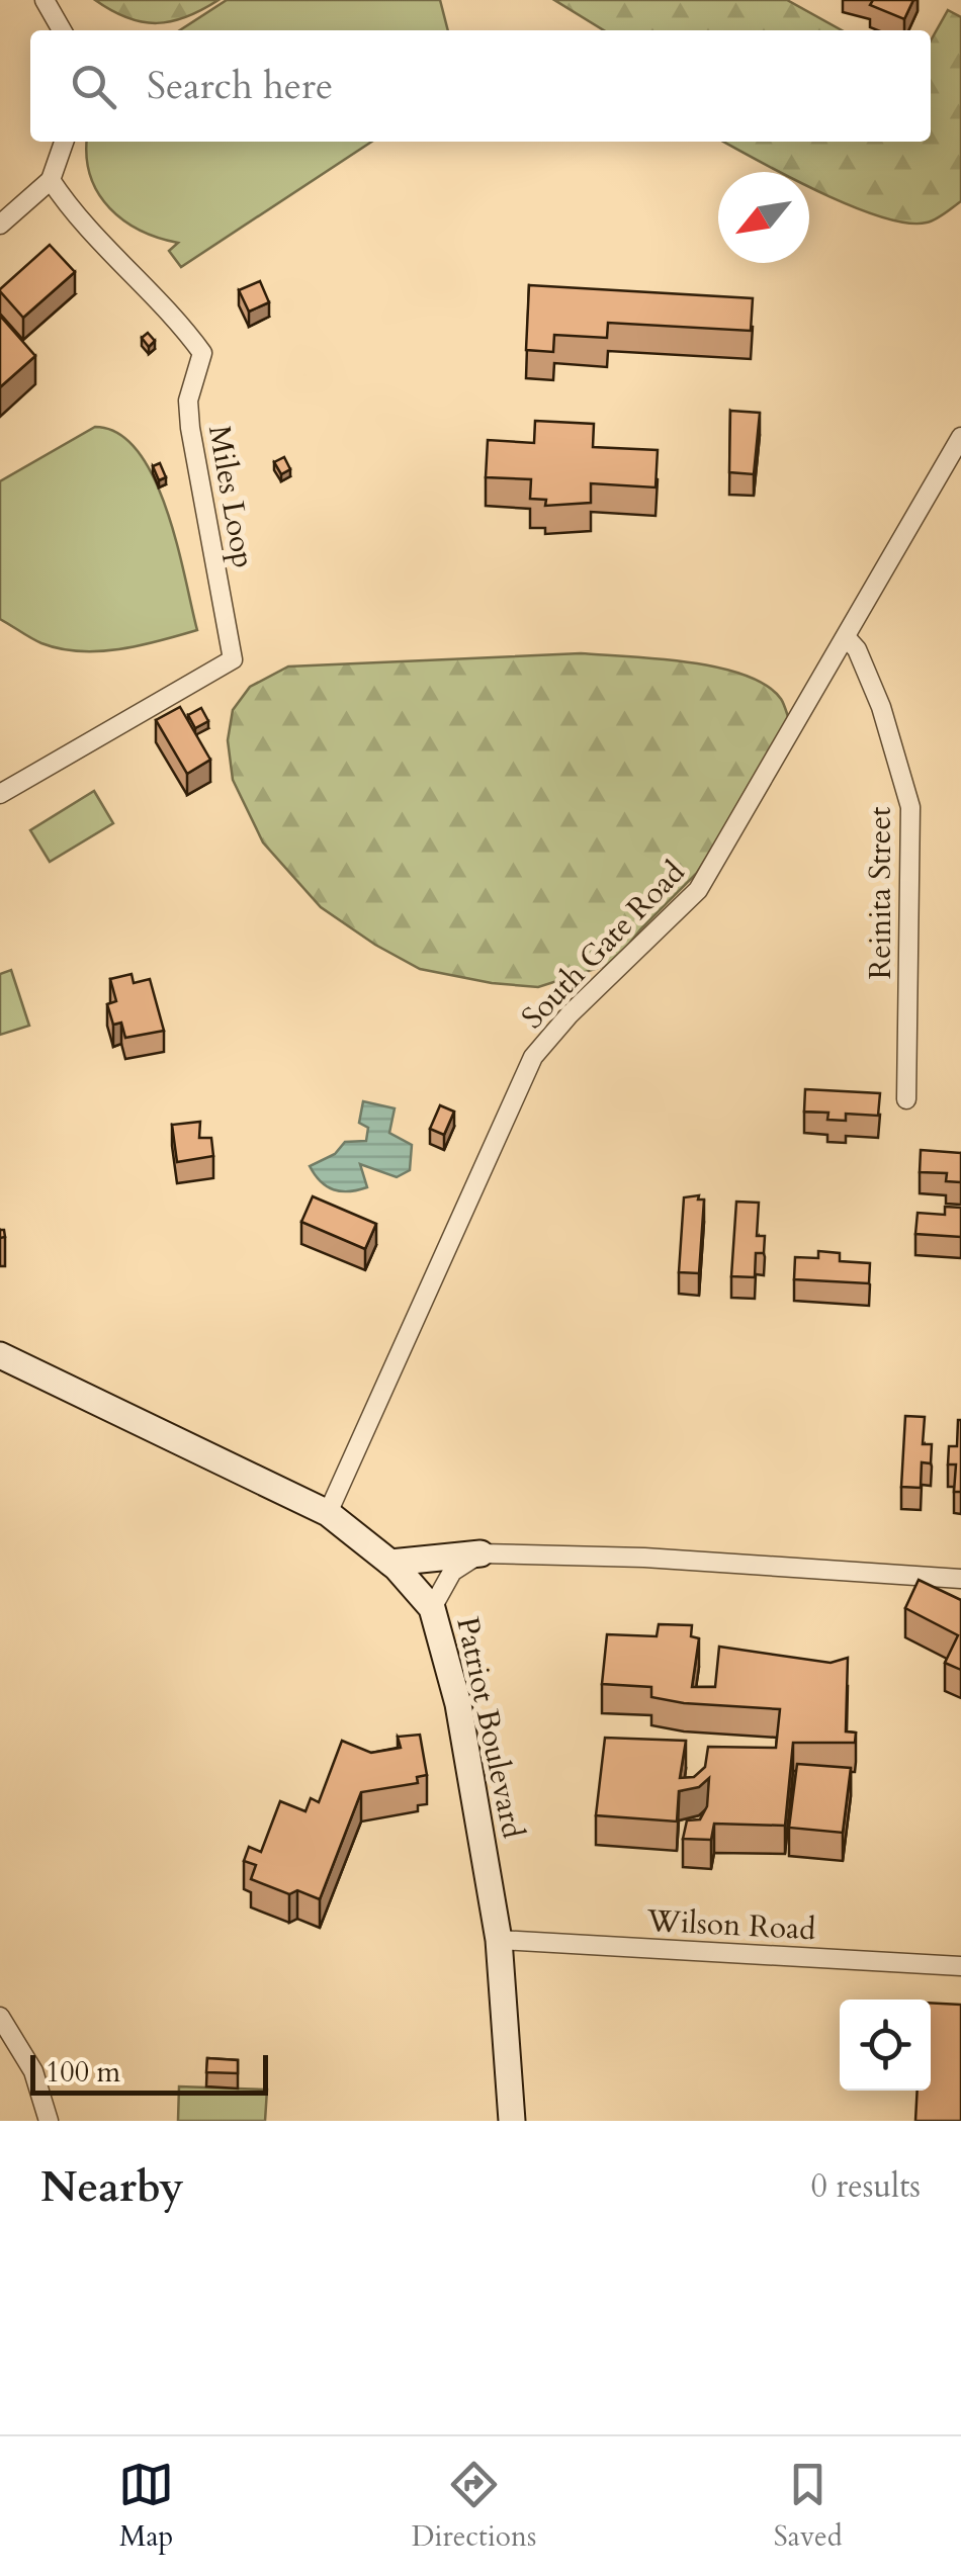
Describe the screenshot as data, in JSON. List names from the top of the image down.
{
  "streets": {
    "street": [
      "Miles Loop",
      "Reinita Street",
      "South Gate Road",
      "Patriot Boulevard",
      "Wilson Road"
    ]
  },
  "crossings": [
    ["Reinita Street", "South Gate Road"],
    ["South Gate Road", "Patriot Boulevard"],
    ["Patriot Boulevard", "Wilson Road"]
  ],
  "scale_bar": "100 m",
  "north": "bottom left",
  "page": {
    "search": "Search here",
    "scale": "100 m",
    "heading": ["Nearby", "0 results"],
    "nav": ["Map", "Directions", "Saved"]
  }
}
